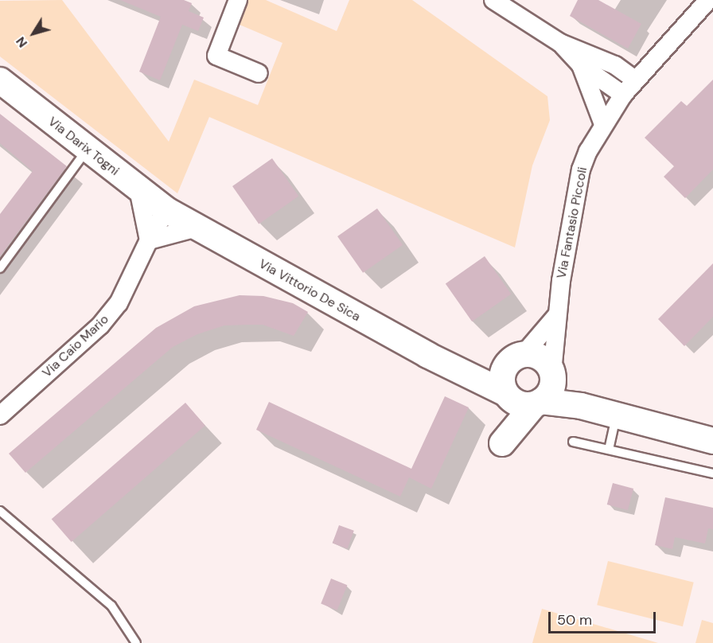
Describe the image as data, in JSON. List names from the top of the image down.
{
  "streets": {
    "street": [
      "Via Darix Togni",
      "Via Fantasio Piccoli",
      "Via Vittorio De Sica",
      "Via Caio Mario"
    ]
  },
  "crossings": [
    ["Via Darix Togni", "Via Vittorio De Sica"],
    ["Via Darix Togni", "Via Caio Mario"],
    ["Via Fantasio Piccoli", "Via Vittorio De Sica"],
    ["Via Vittorio De Sica", "Via Caio Mario"]
  ],
  "scale_bar": "50 m",
  "north": "bottom left"
}
